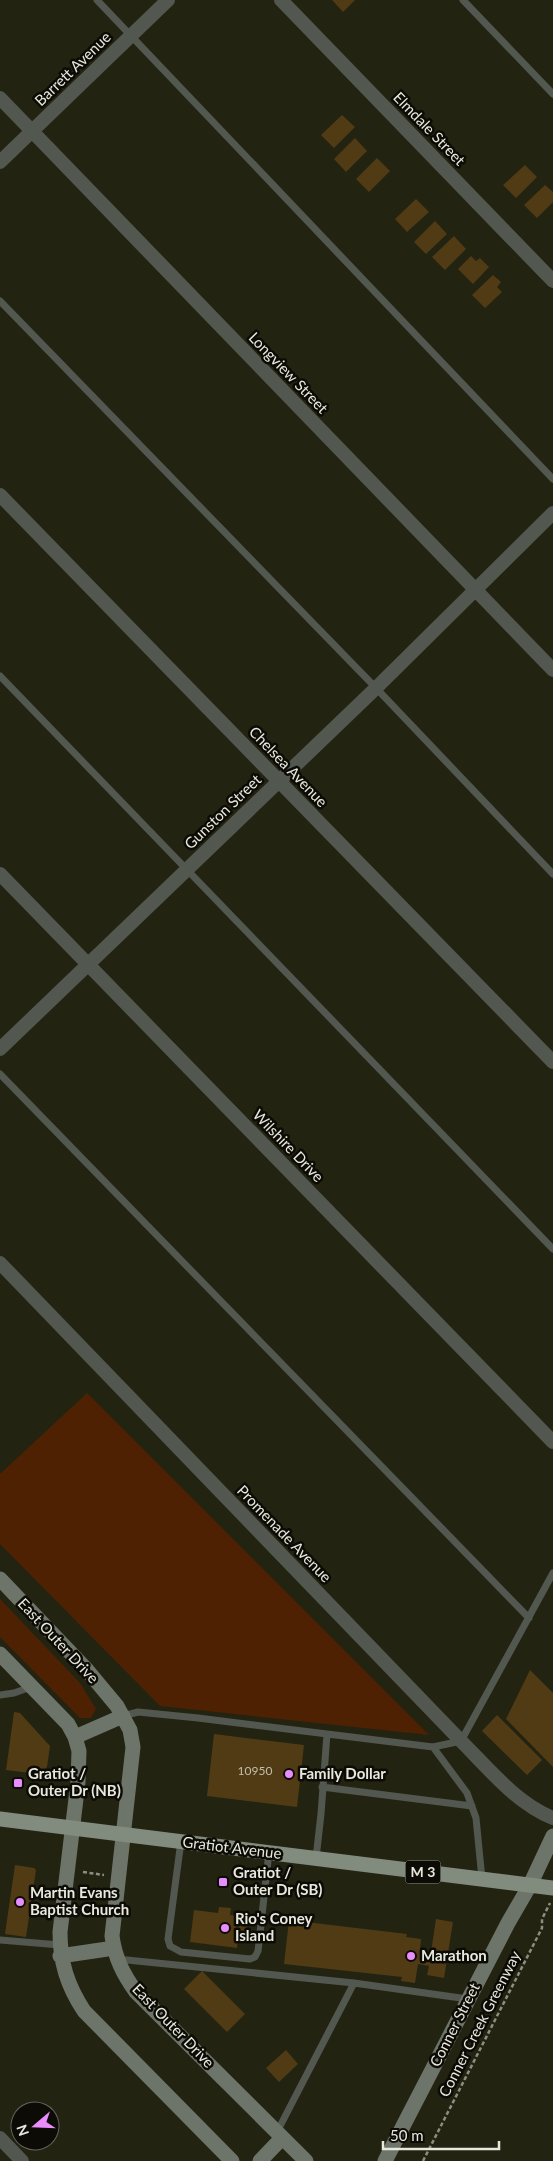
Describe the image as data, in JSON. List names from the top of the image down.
{
  "streets": {
    "main road": ["Gratiot Avenue", "M 3"],
    "street": [
      "Barrett Avenue",
      "Elmdale Street",
      "Longview Street",
      "Chelsea Avenue",
      "Gunston Street",
      "Wilshire Drive",
      "Promenade Avenue",
      "East Outer Drive",
      "Conner Street"
    ],
    "path": ["Conner Creek Greenway"]
  },
  "crossings": [
    ["Barrett Avenue", "Longview Street"],
    ["Longview Street", "Gunston Street"],
    ["Chelsea Avenue", "Gunston Street"],
    ["Gunston Street", "Wilshire Drive"],
    ["East Outer Drive", "Gratiot Avenue"],
    ["Gratiot Avenue", "Conner Street"]
  ],
  "places": {
    "other": [
      "Family Dollar",
      "Martin Evans Baptist Church",
      "Rio's Coney Island",
      "Marathon"
    ],
    "transit": ["Gratiot / Outer Dr (NB)", "Gratiot / Outer Dr (SB)"]
  },
  "house_numbers": ["10950"],
  "scale_bar": "50 m",
  "north": "left"
}
